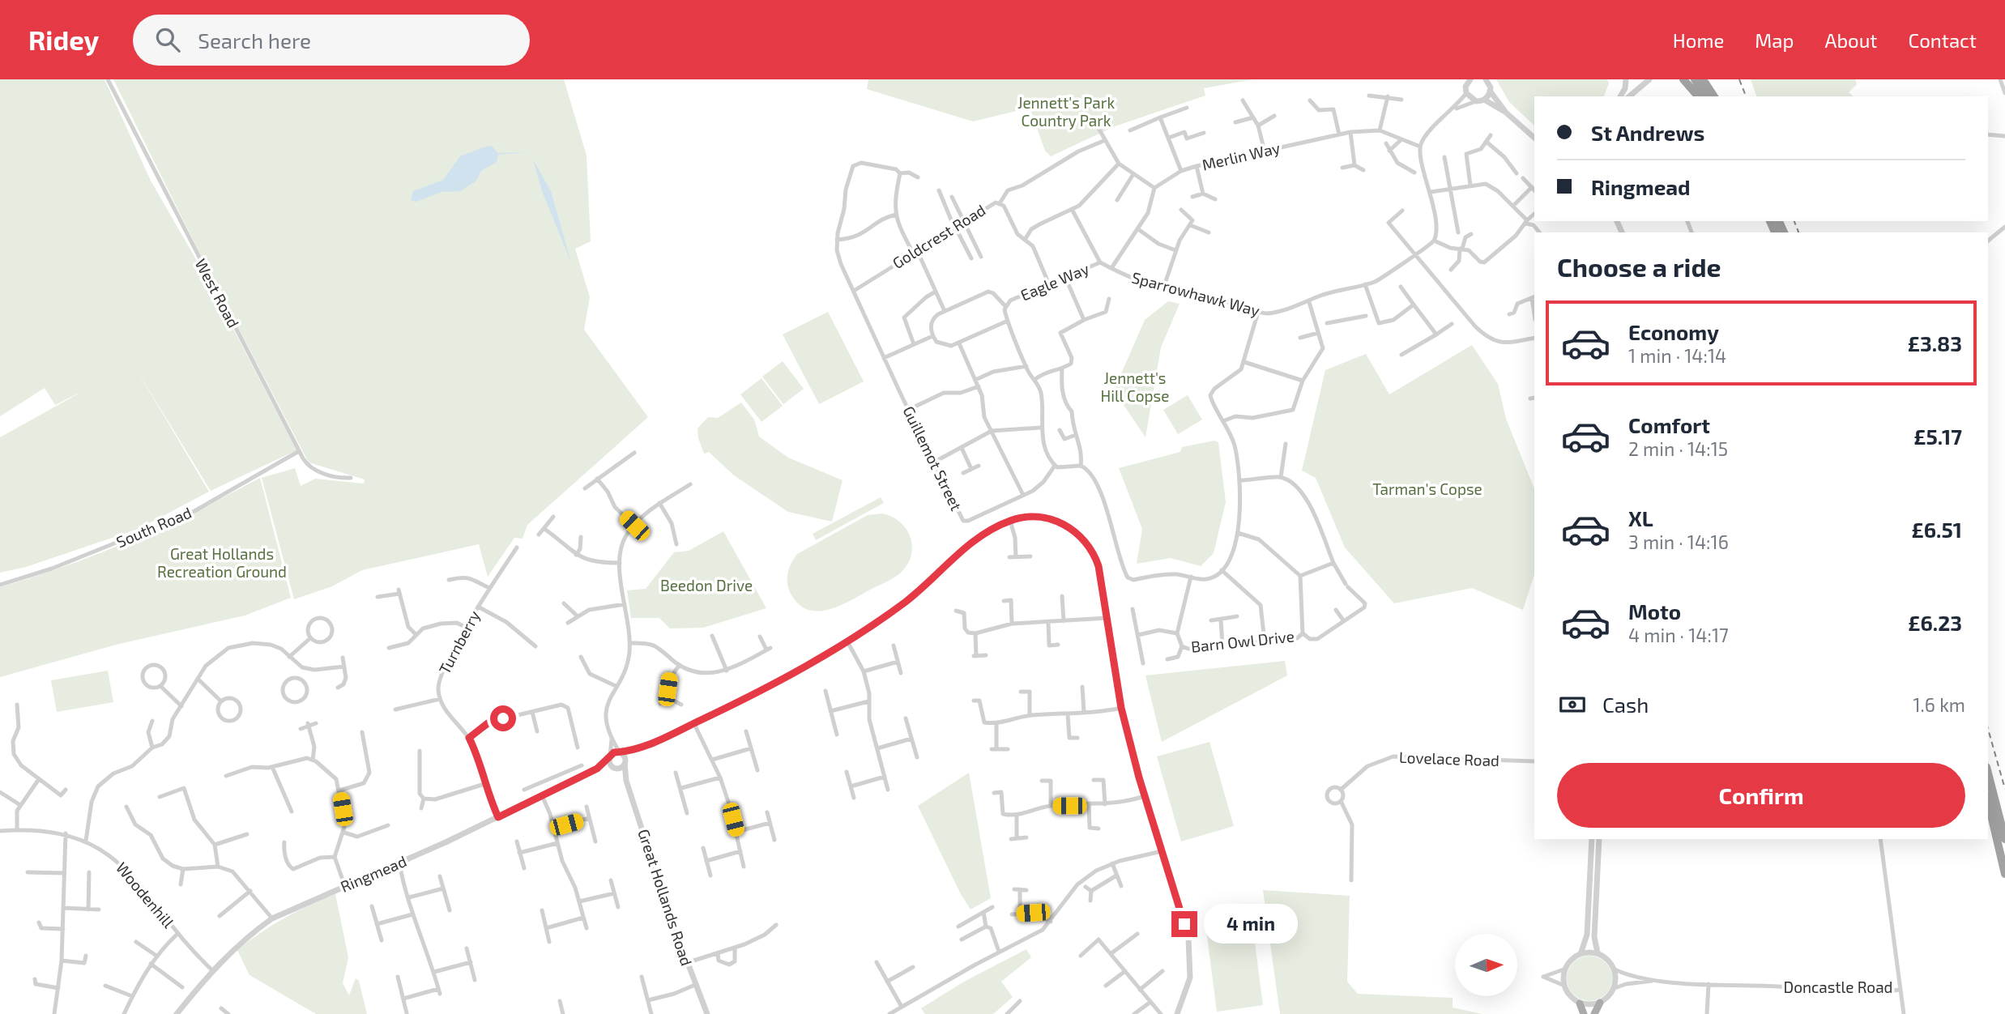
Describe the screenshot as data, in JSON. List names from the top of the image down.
{
  "streets": {
    "street": [
      "Merlin Way",
      "Goldcrest Road",
      "Eagle Way",
      "West Road",
      "Sparrowhawk Way",
      "Guillemot Street",
      "South Road",
      "Barn Owl Drive",
      "Turnberry",
      "Lovelace Road",
      "Ringmead",
      "Woodenhill",
      "Great Hollands Road",
      "Doncastle Road"
    ]
  },
  "crossings": [
    ["Goldcrest Road", "Eagle Way"],
    ["Goldcrest Road", "Guillemot Street"],
    ["Eagle Way", "Sparrowhawk Way"],
    ["Eagle Way", "Guillemot Street"],
    ["West Road", "South Road"],
    ["Ringmead", "Woodenhill"],
    ["Ringmead", "Great Hollands Road"]
  ],
  "parks": [
    "Jennett's Park Country Park",
    "Jennett's Hill Copse",
    "Tarman's Copse",
    "Great Hollands Recreation Ground",
    "Beedon Drive"
  ],
  "north": "right",
  "page": {
    "header": "Ridey",
    "search": "Search here",
    "nav": [
      "Home",
      "Map",
      "About",
      "Contact"
    ],
    "banner": ["St Andrews", "Ringmead"],
    "heading": "Choose a ride",
    "list": [
      {
        "name": "Economy",
        "note": "1 min · 14:14",
        "value": "£3.83"
      },
      {
        "name": "Comfort",
        "note": "2 min · 14:15",
        "value": "£5.17"
      },
      {
        "name": "XL",
        "note": "3 min · 14:16",
        "value": "£6.51"
      },
      {
        "name": "Moto",
        "note": "4 min · 14:17",
        "value": "£6.23"
      }
    ],
    "pay": ["Cash", "1.6 km"],
    "buttons": "Confirm",
    "bubble": "4 min"
  }
}
